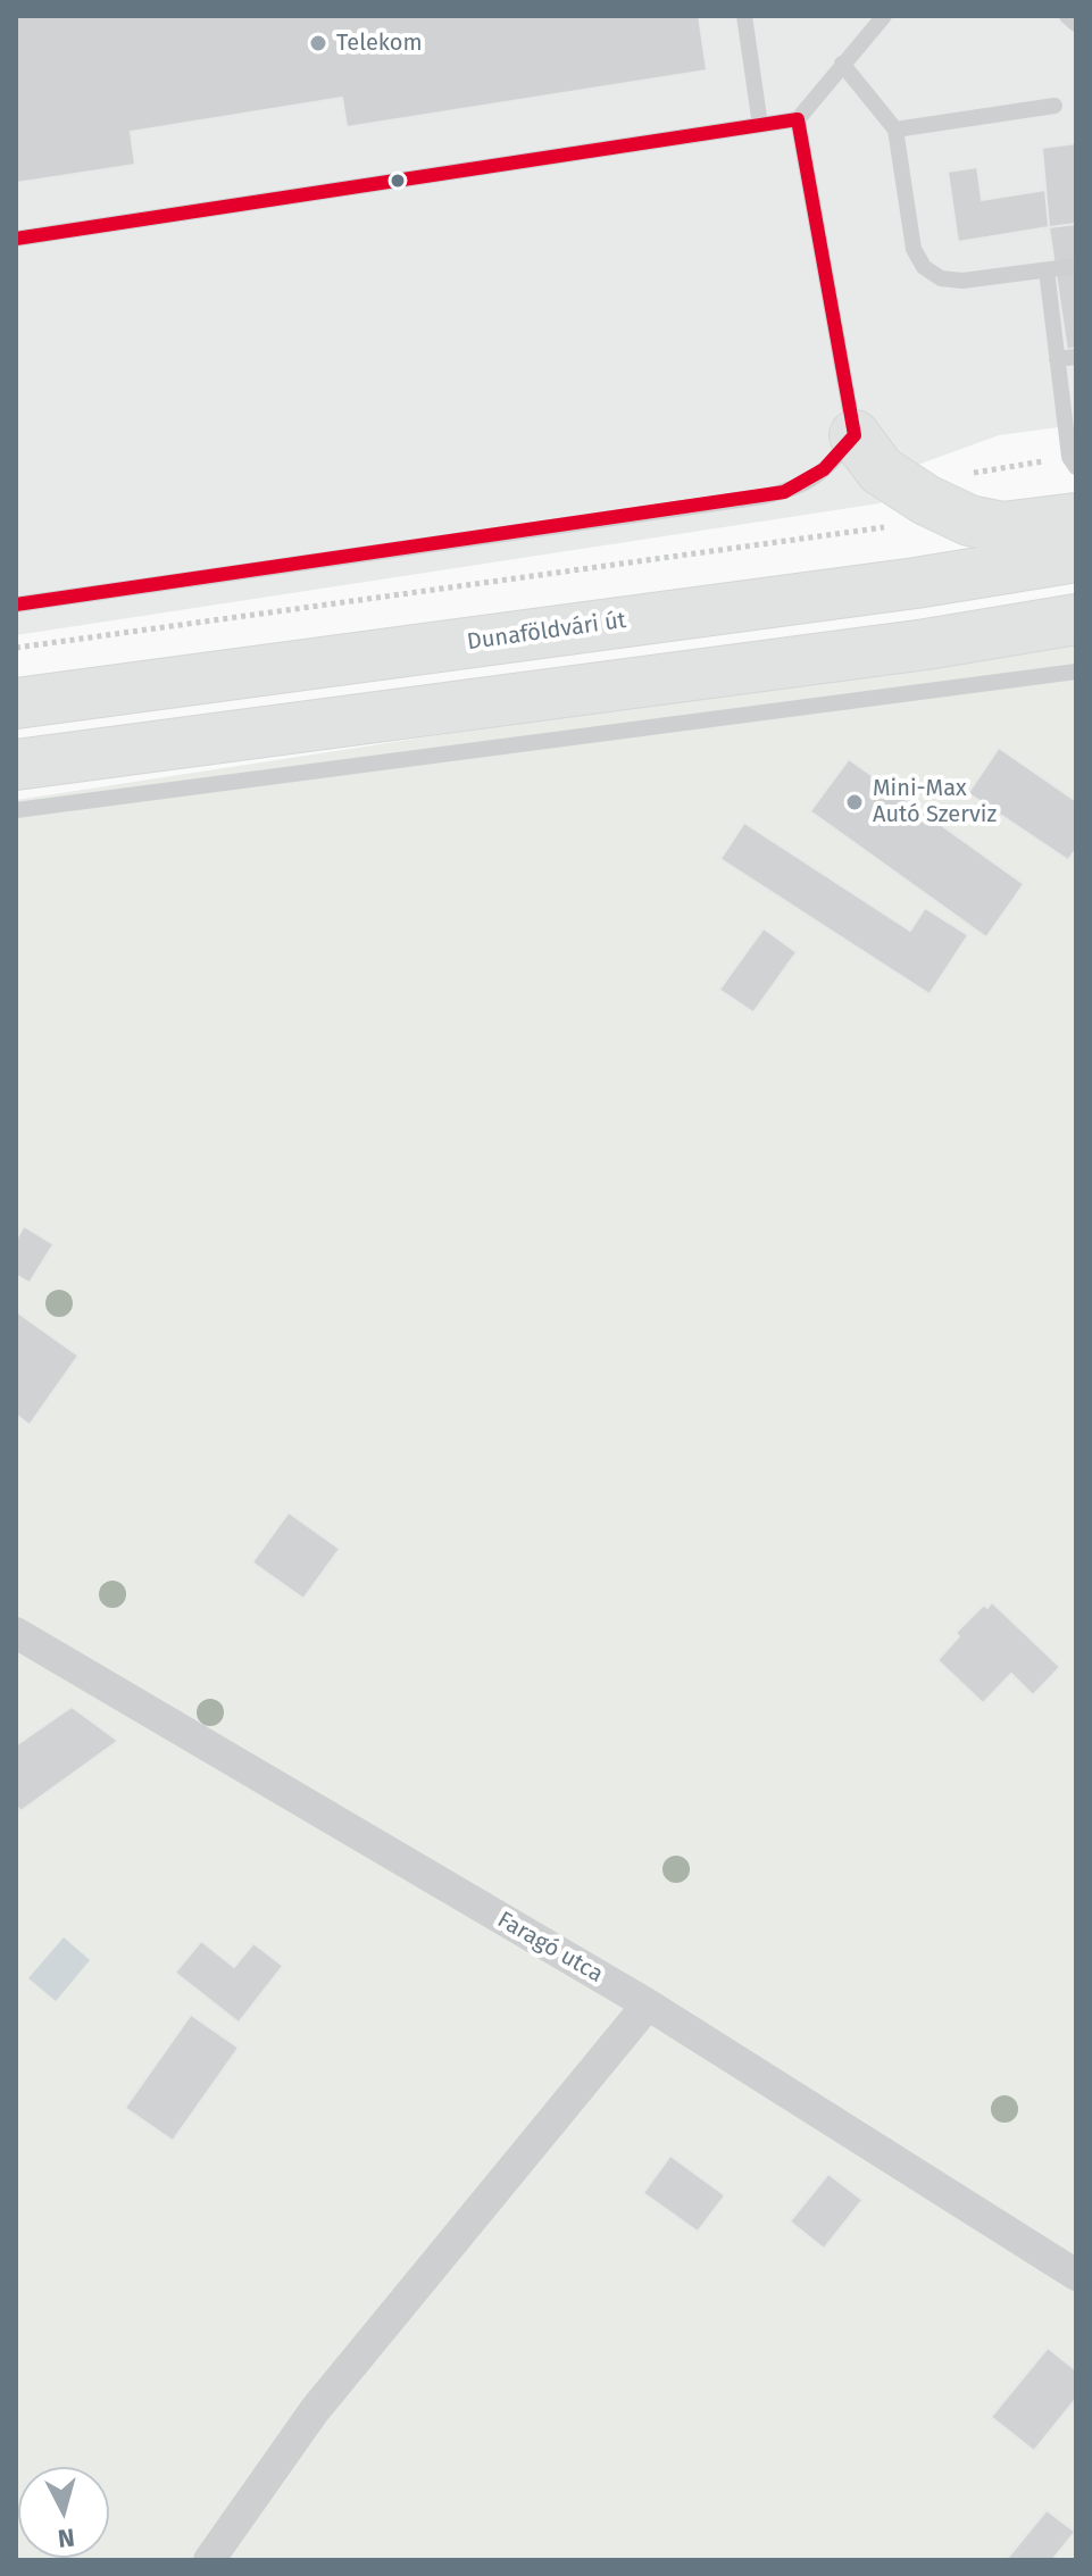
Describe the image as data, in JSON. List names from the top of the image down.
{
  "streets": {
    "main road": ["Dunaföldvári út"],
    "street": ["Faragó utca"]
  },
  "places": ["Telekom", "Mini-Max Autó Szerviz"],
  "north": "bottom"
}
